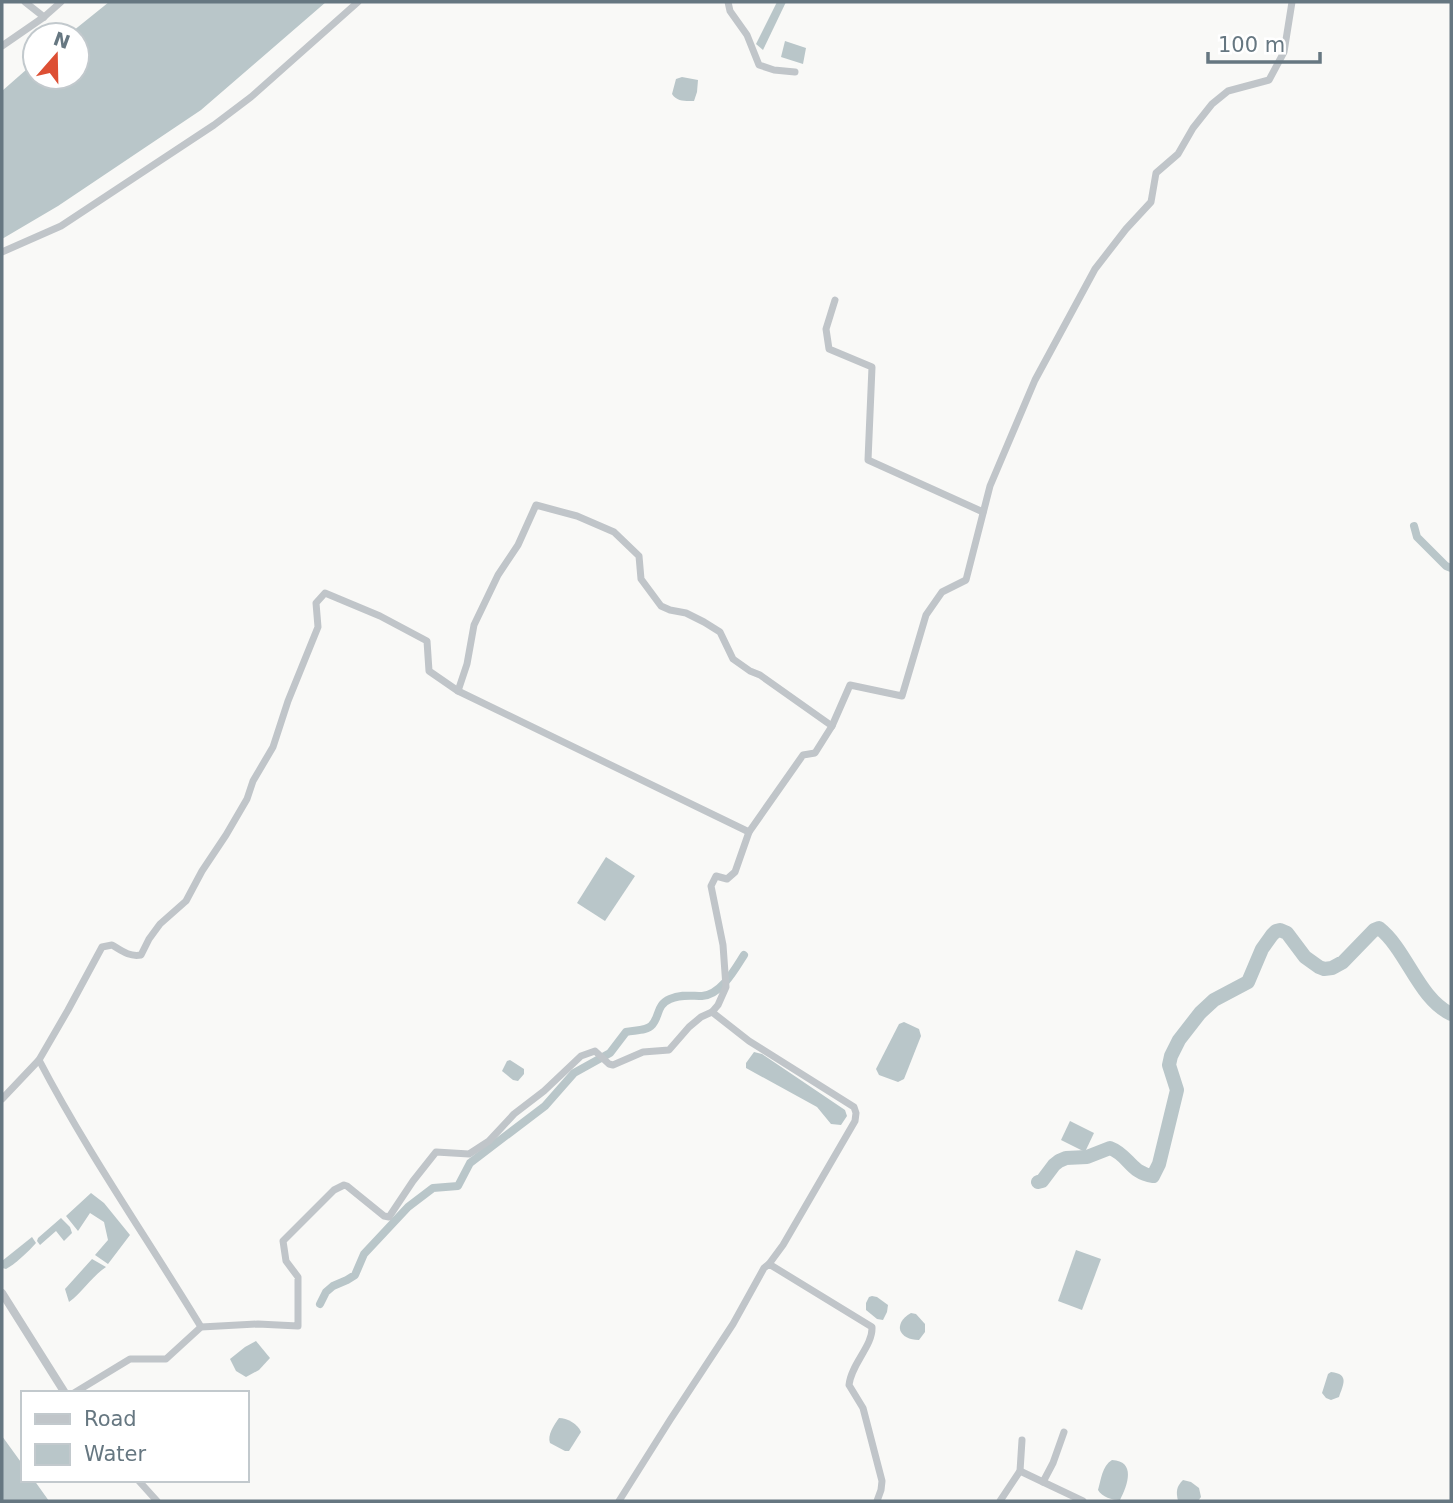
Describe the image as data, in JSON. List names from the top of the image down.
{
  "legend": ["Road", "Water"],
  "scale_bar": "100 m",
  "north": "top"
}
